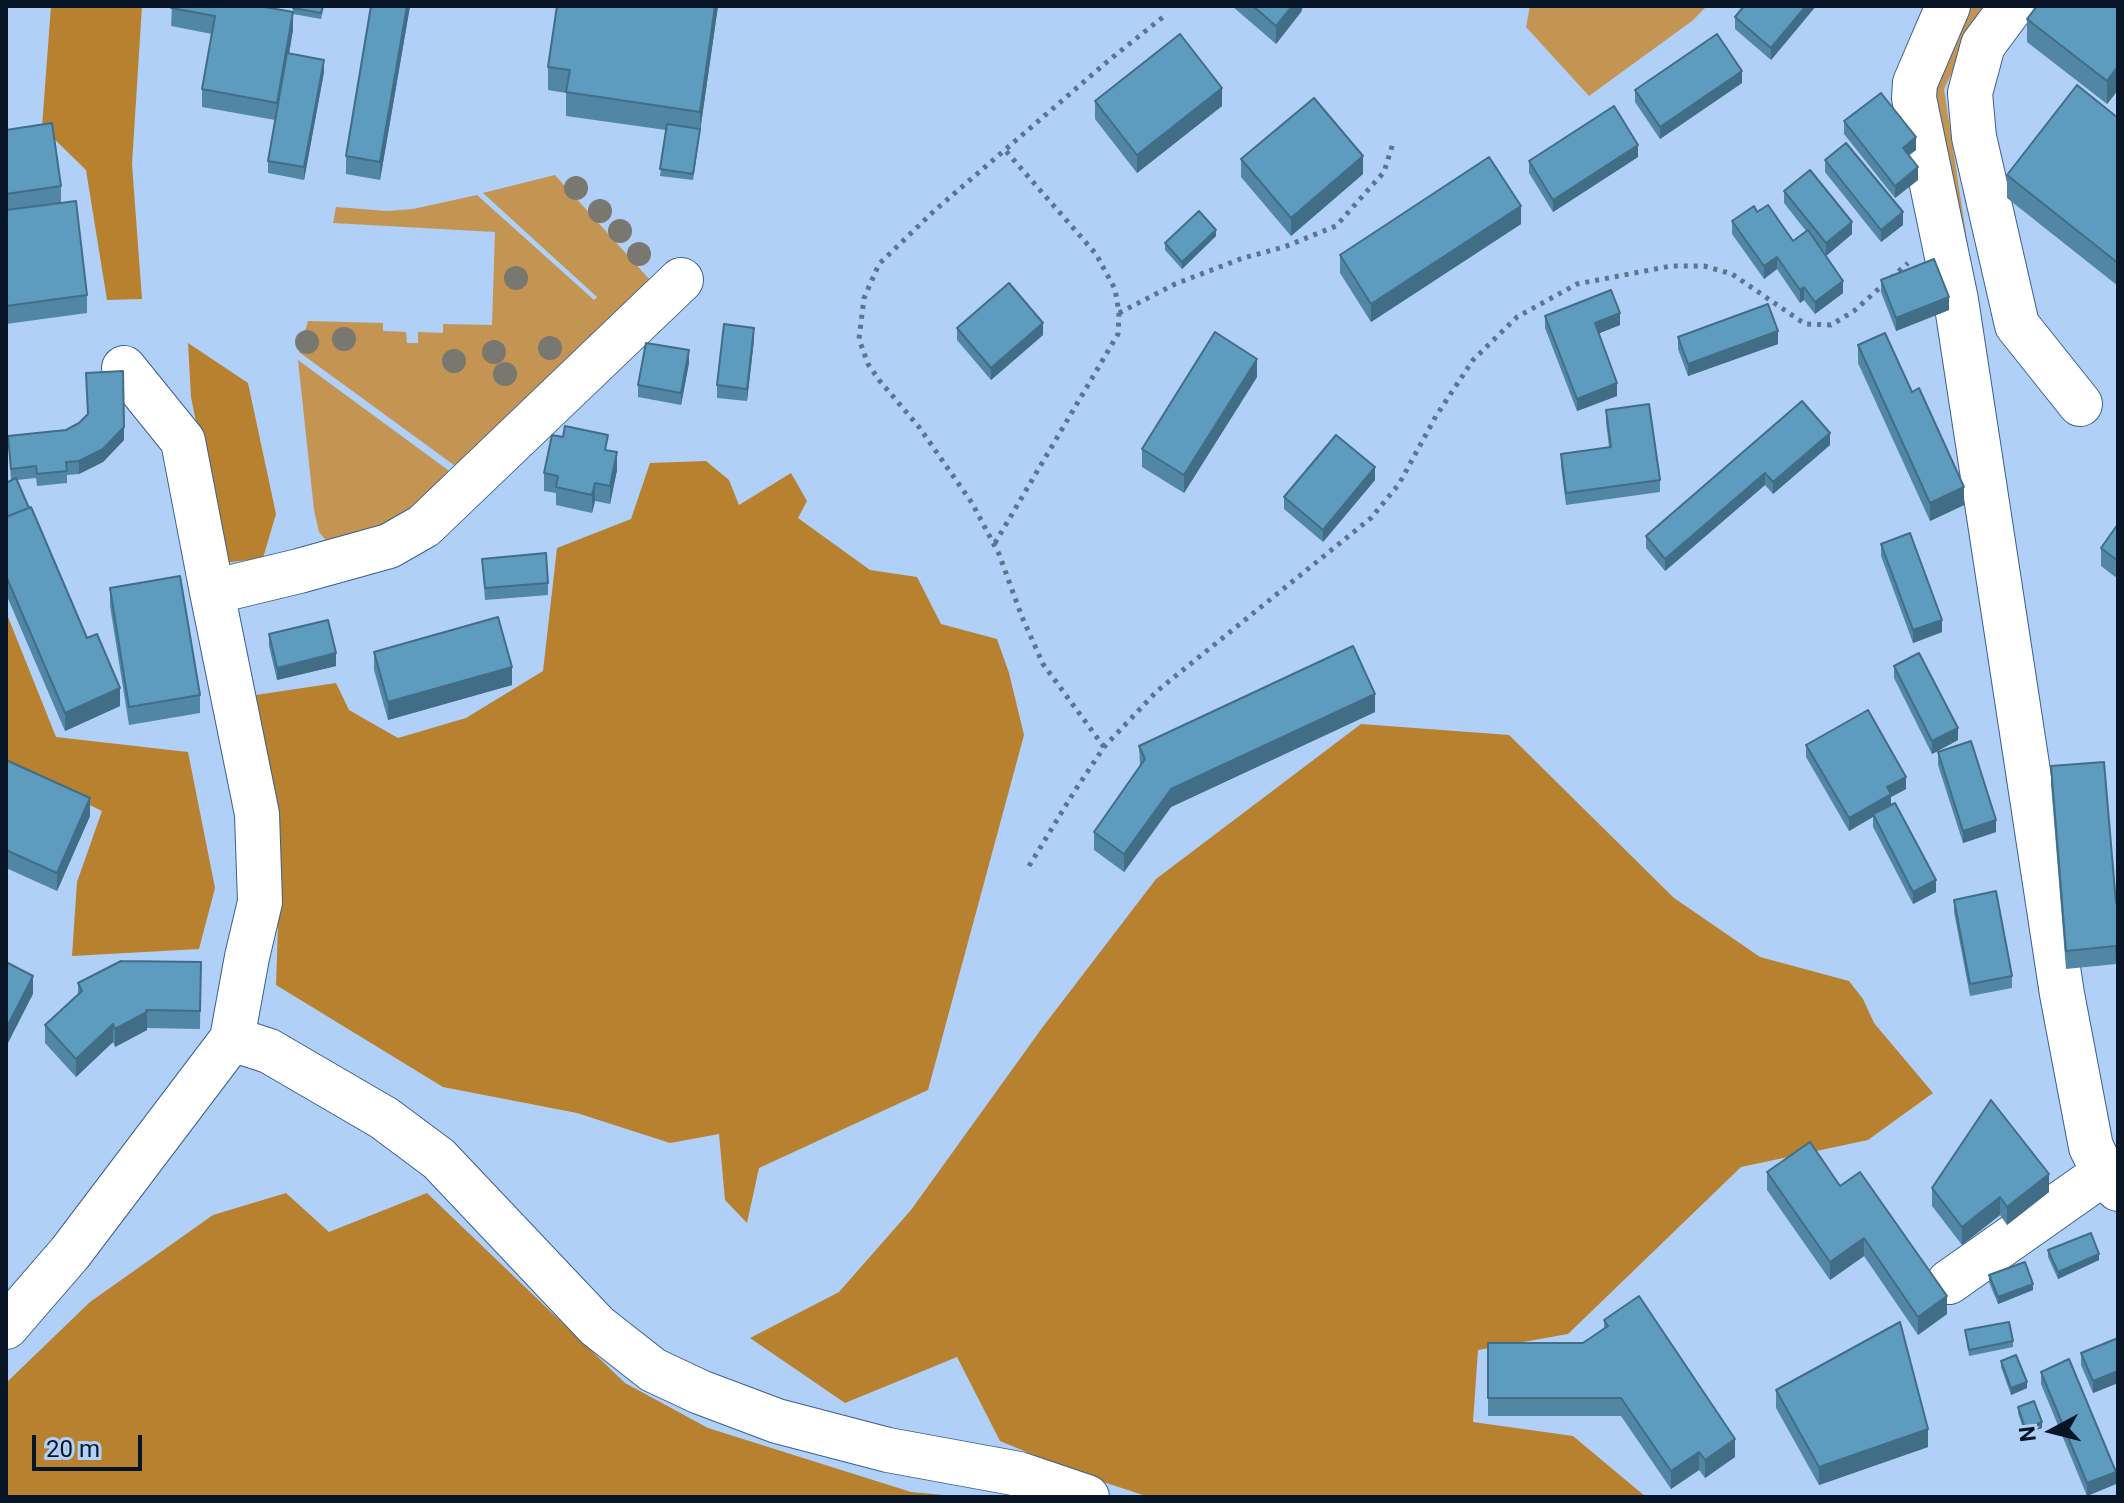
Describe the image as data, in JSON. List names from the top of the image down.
{
  "scale_bar": "20 m",
  "north": "left"
}
